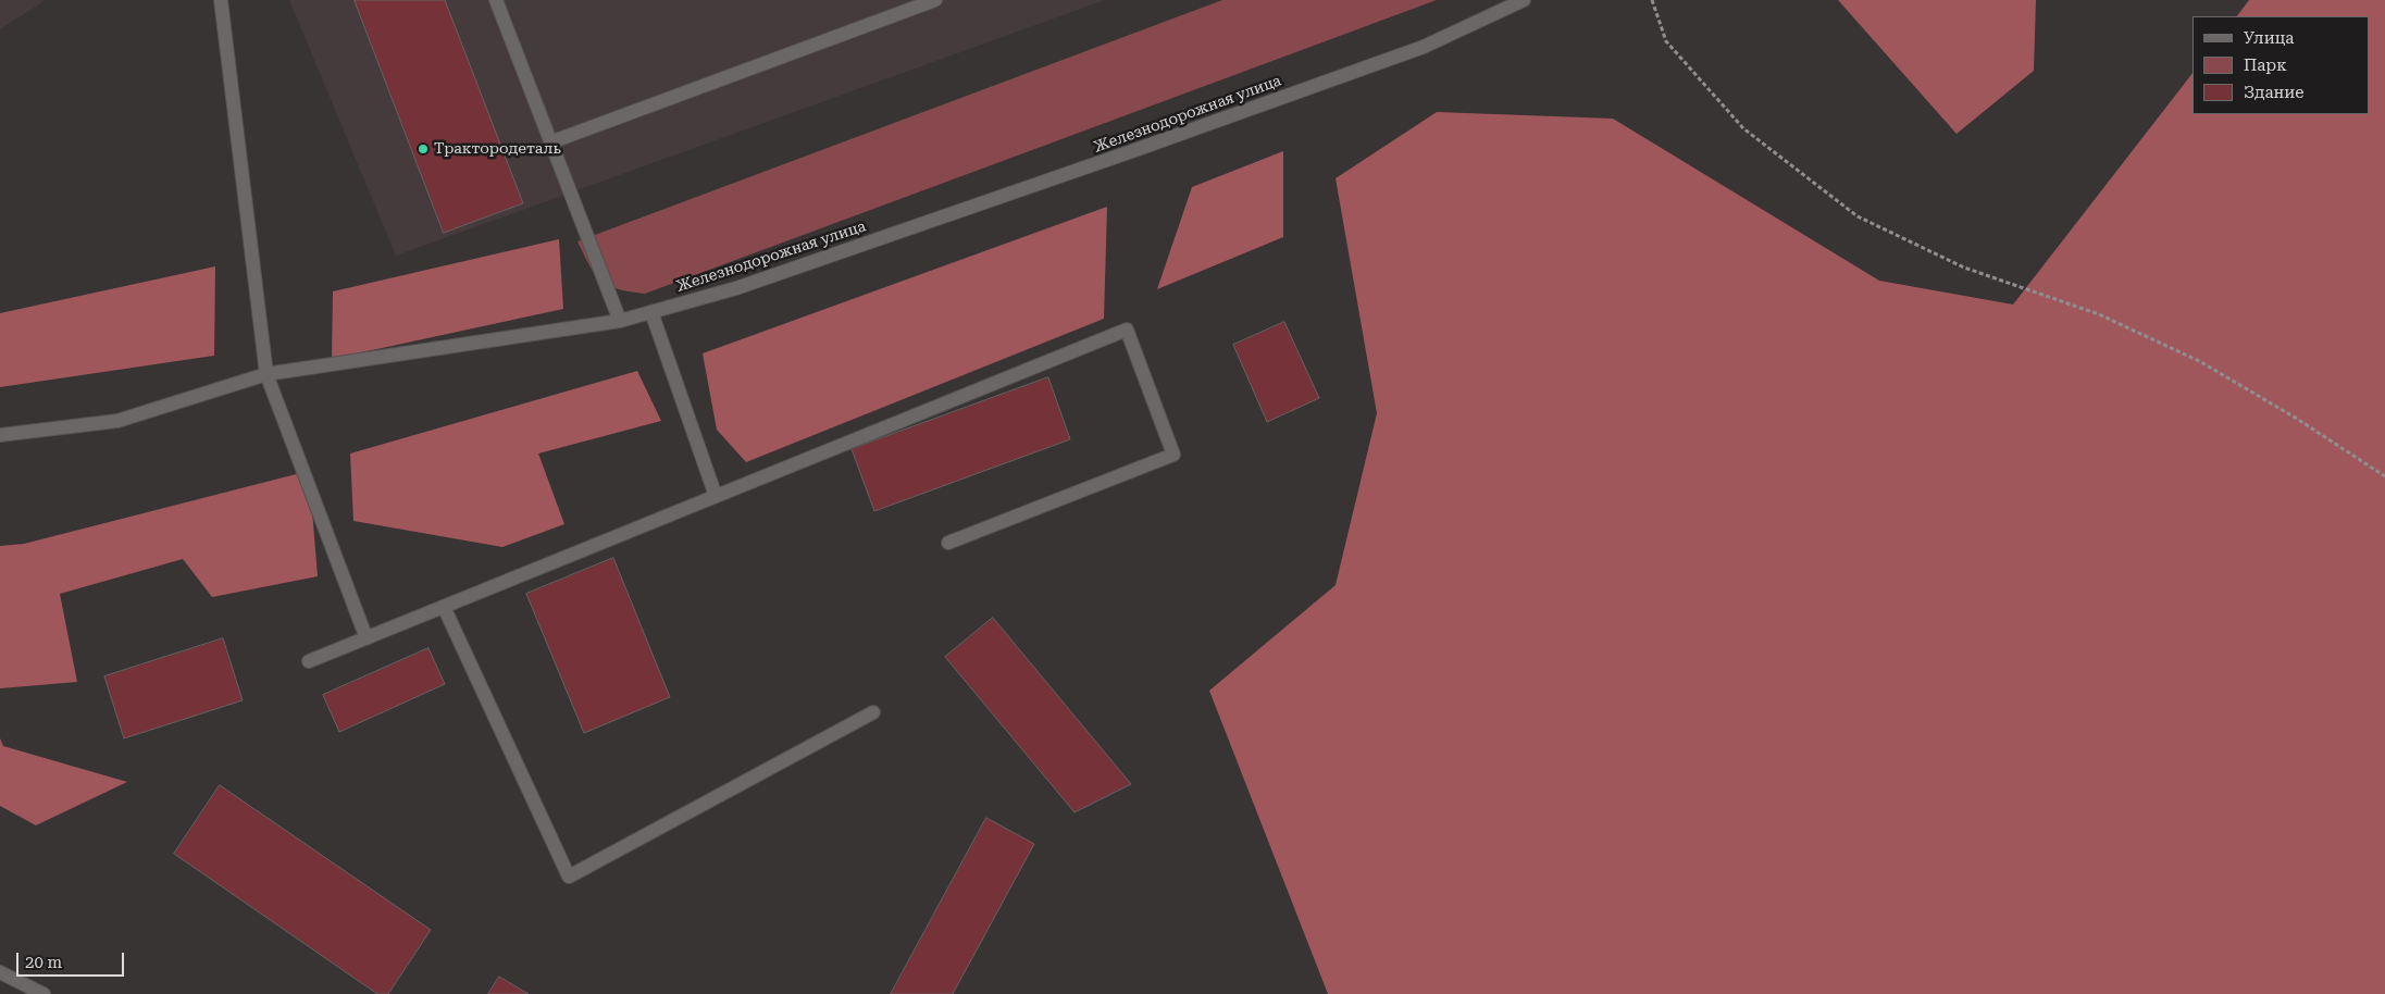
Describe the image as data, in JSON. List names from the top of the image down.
{
  "streets": {
    "street": ["Железнодорожная улица"]
  },
  "places": ["Трактородеталь"],
  "legend": ["Улица", "Парк", "Здание"],
  "scale_bar": "20 m"
}
